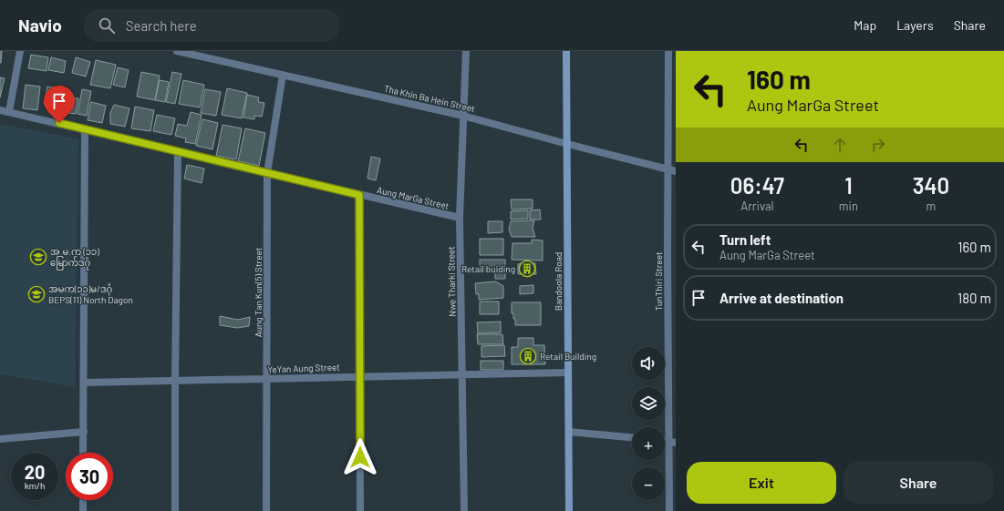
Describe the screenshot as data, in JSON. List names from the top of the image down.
{
  "streets": {
    "street": [
      "Tha Khin Ba Hein Street",
      "Aung MarGa Street",
      "Nwe Tharki Street",
      "Bandoola Road",
      "TunThiri Street",
      "Aung Tan Kun(5) Street",
      "YeYan Aung Street"
    ]
  },
  "crossings": [
    ["Tha Khin Ba Hein Street", "Nwe Tharki Street"],
    ["Tha Khin Ba Hein Street", "Bandoola Road"],
    ["Tha Khin Ba Hein Street", "TunThiri Street"],
    ["Tha Khin Ba Hein Street", "Aung Tan Kun(5) Street"],
    ["Aung MarGa Street", "Nwe Tharki Street"],
    ["Aung MarGa Street", "Aung Tan Kun(5) Street"],
    ["Nwe Tharki Street", "YeYan Aung Street"],
    ["Bandoola Road", "YeYan Aung Street"],
    ["Aung Tan Kun(5) Street", "YeYan Aung Street"]
  ],
  "places": {
    "school or university": ["အ.မ.က (၁၁) မြောက်ဒဂုံ", "အမက(၁၁)မ/ဒဂုံ BEPS(11) North Dagon"],
    "building": ["Retail buiding", "Retail Building"]
  },
  "page": {
    "header": "Navio",
    "search": "Search here",
    "nav": ["Map", "Layers", "Share"],
    "turn": ["160 m", "Aung MarGa Street"],
    "eta": [
      "06:47",
      "Arrival",
      "1",
      "min",
      "340",
      "m"
    ],
    "list": [
      {
        "name": "Turn left",
        "note": "Aung MarGa Street",
        "value": "160 m"
      },
      {
        "name": "Arrive at destination",
        "value": "180 m"
      }
    ],
    "map_buttons": ["+", "−"],
    "speed": "20 km/h",
    "limit": "30",
    "buttons": ["Exit", "Share"]
  }
}
